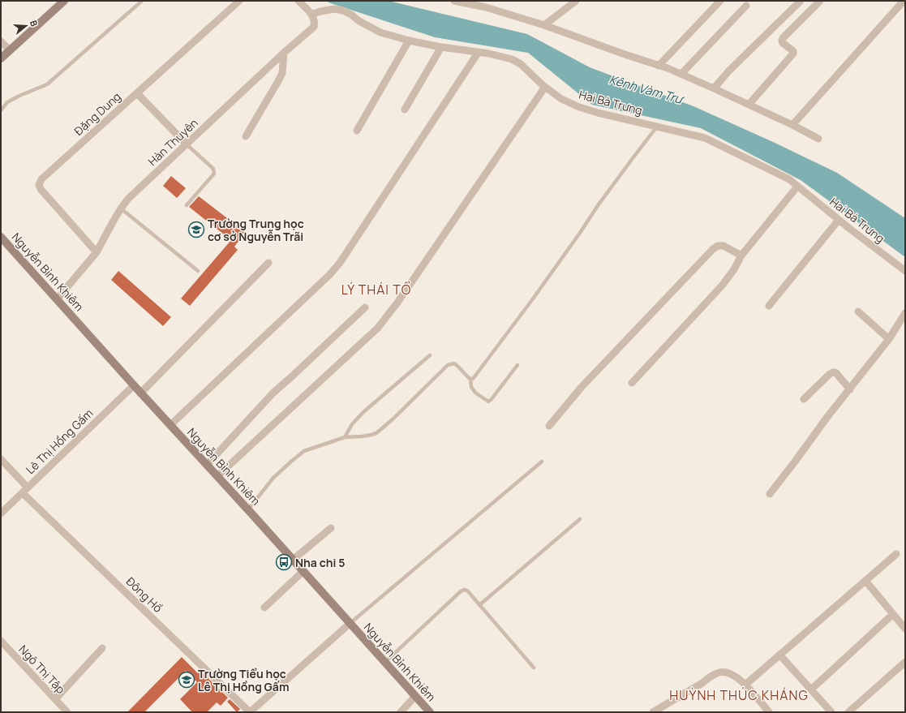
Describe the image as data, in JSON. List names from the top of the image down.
{
  "streets": {
    "main road": ["Nguyễn Bỉnh Khiêm"],
    "street": [
      "Hai Bà Trưng",
      "Đặng Dung",
      "Hàn Thuyên",
      "Lê Thị Hồng Gấm",
      "Đông Hồ",
      "Ngô Thị Tập"
    ]
  },
  "crossings": [
    ["Hai Bà Trưng", "Hàn Thuyên"],
    ["Đặng Dung", "Hàn Thuyên"],
    ["Hàn Thuyên", "Nguyễn Bỉnh Khiêm"],
    ["Nguyễn Bỉnh Khiêm", "Lê Thị Hồng Gấm"],
    ["Lê Thị Hồng Gấm", "Đông Hồ"]
  ],
  "districts": ["LÝ THÁI TỔ", "HUỲNH THÚC KHÁNG"],
  "water": ["Kênh Vàm Trư"],
  "places": {
    "school or university": ["Trường Trung học cơ sở Nguyễn Trãi", "Trường Tiểu học Lê Thị Hồng Gấm"],
    "bus stop": ["Nha chi 5"]
  },
  "north": "right"
}
